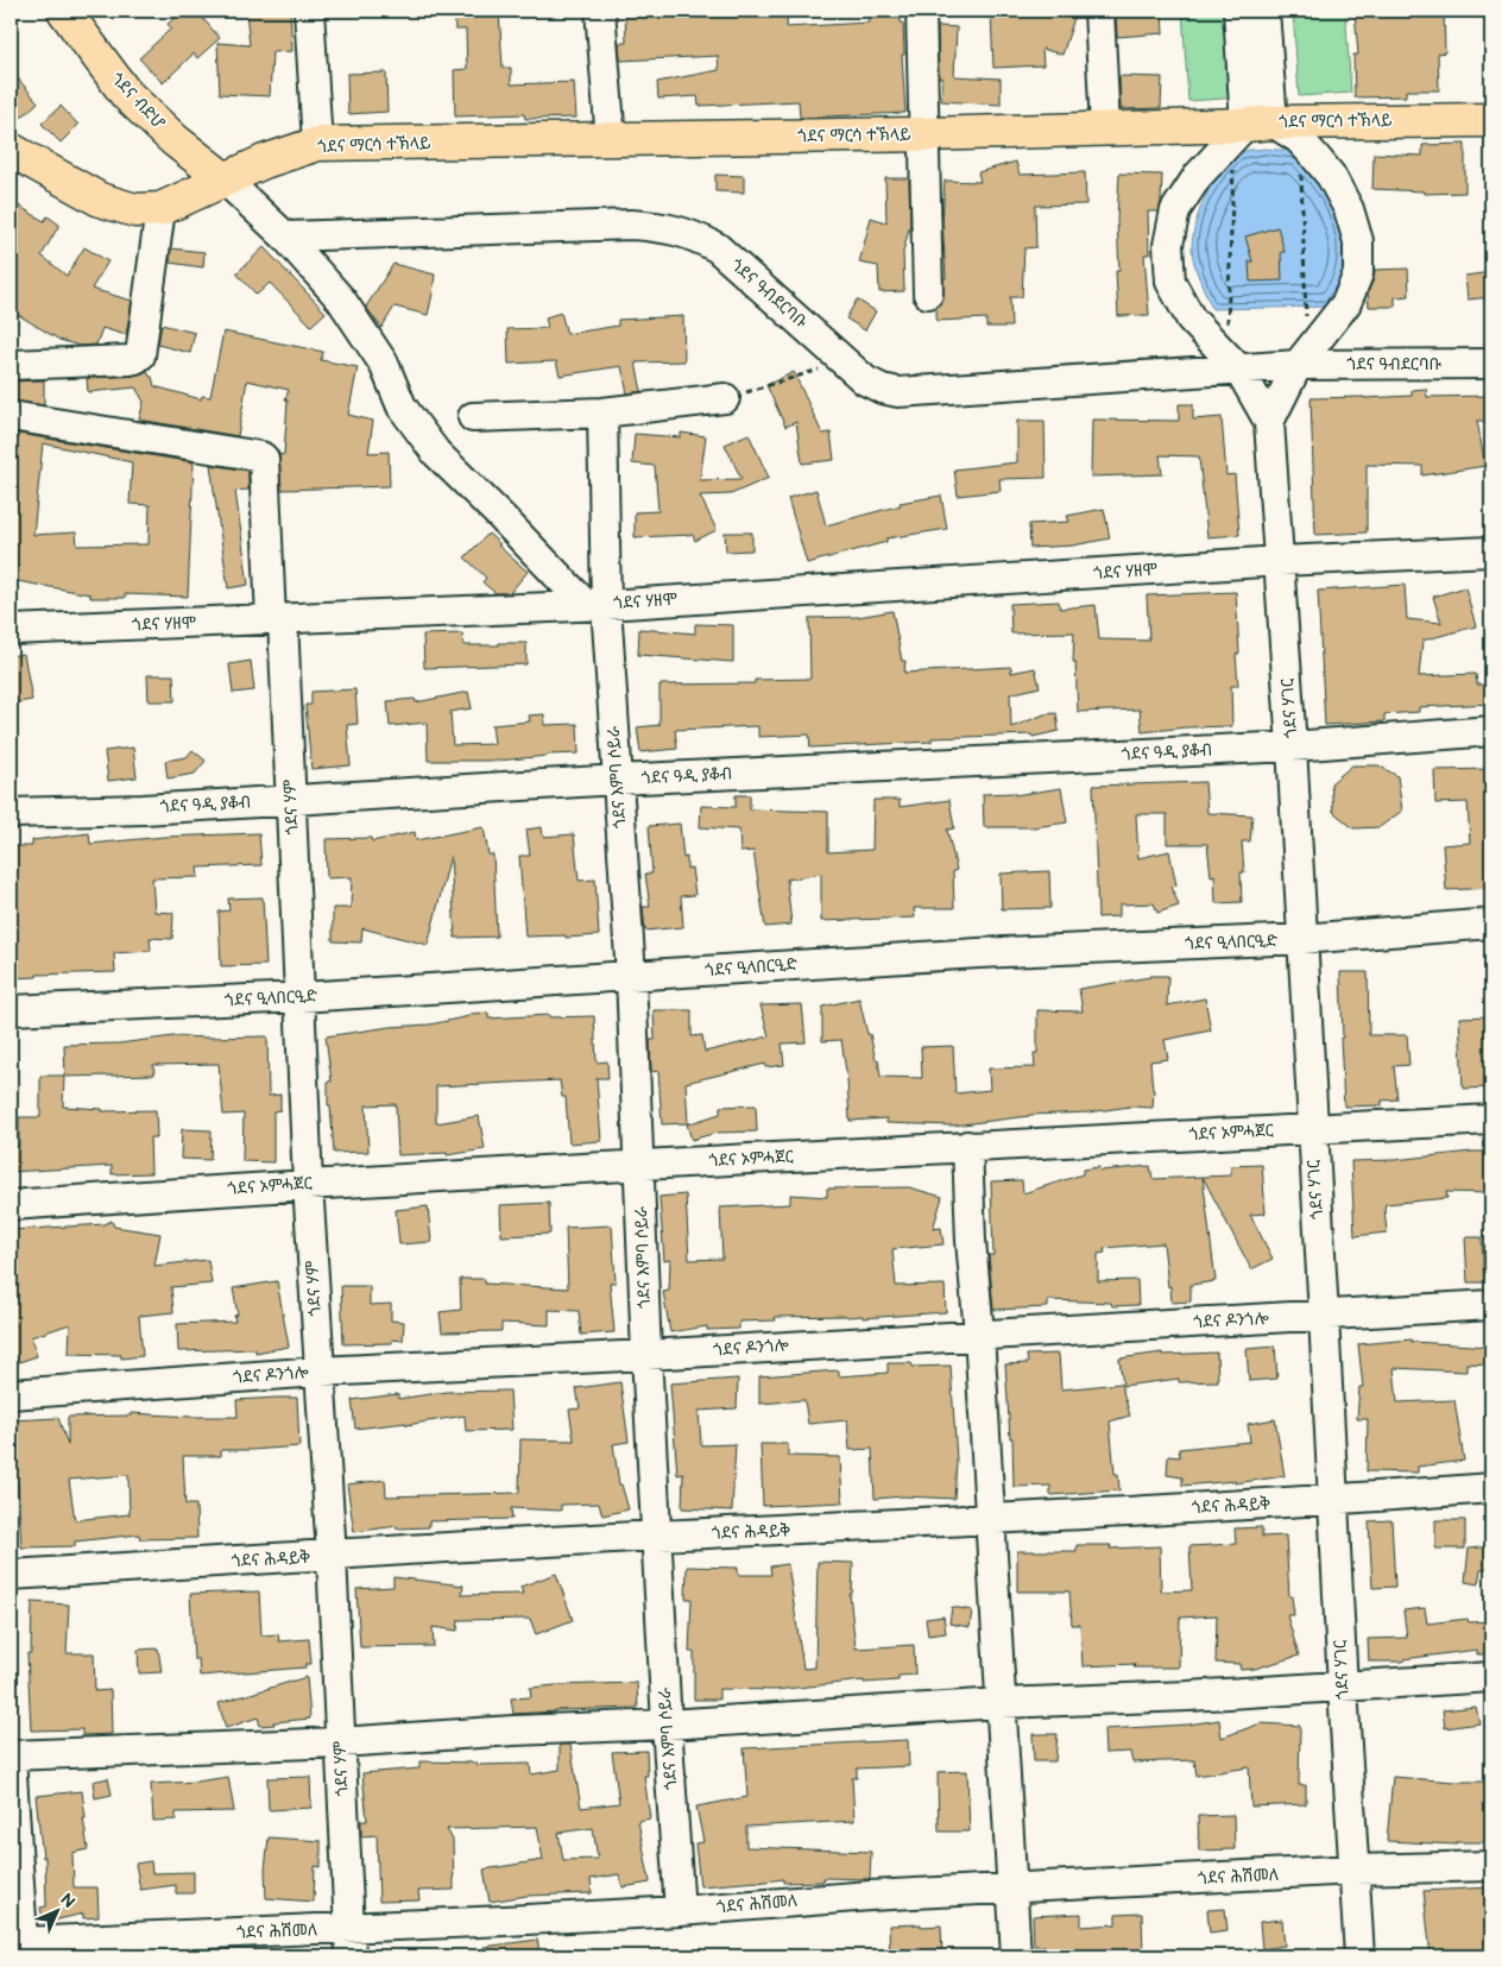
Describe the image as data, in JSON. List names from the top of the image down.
{
  "streets": {
    "main road": ["ጎደና ብድሆ", "ጎደና ማርሳ ተኽላይ"],
    "street": [
      "ጎደና ዓብደርባቡ",
      "ጎደና ሃዘሞ",
      "ጎደና ሃገር",
      "ጎደና ዓዲ ያቆብ",
      "ጎደና እምባ ሶይራ",
      "ጎደና ሃም",
      "ጎደና ዒላበርዒድ",
      "ጎደና ኦምሓጀር",
      "ጎደና ዶንጎሎ",
      "ጎደና ሕዳይቅ",
      "ጎደና ሕሽመለ"
    ]
  },
  "crossings": [
    ["ጎደና ብድሆ", "ጎደና ማርሳ ተኽላይ"],
    ["ጎደና ሃዘሞ", "ጎደና ሃገር"],
    ["ጎደና ሃዘሞ", "ጎደና እምባ ሶይራ"],
    ["ጎደና ሃዘሞ", "ጎደና ሃም"],
    ["ጎደና ሃገር", "ጎደና ዓዲ ያቆብ"],
    ["ጎደና ሃገር", "ጎደና ዒላበርዒድ"],
    ["ጎደና ሃገር", "ጎደና ኦምሓጀር"],
    ["ጎደና ሃገር", "ጎደና ዶንጎሎ"],
    ["ጎደና ሃገር", "ጎደና ሕዳይቅ"],
    ["ጎደና ሃገር", "ጎደና ሕሽመለ"],
    ["ጎደና ዓዲ ያቆብ", "ጎደና እምባ ሶይራ"],
    ["ጎደና ዓዲ ያቆብ", "ጎደና ሃም"],
    ["ጎደና እምባ ሶይራ", "ጎደና ዒላበርዒድ"],
    ["ጎደና እምባ ሶይራ", "ጎደና ኦምሓጀር"],
    ["ጎደና እምባ ሶይራ", "ጎደና ዶንጎሎ"],
    ["ጎደና እምባ ሶይራ", "ጎደና ሕዳይቅ"],
    ["ጎደና እምባ ሶይራ", "ጎደና ሕሽመለ"],
    ["ጎደና ሃም", "ጎደና ዒላበርዒድ"],
    ["ጎደና ሃም", "ጎደና ኦምሓጀር"],
    ["ጎደና ሃም", "ጎደና ዶንጎሎ"],
    ["ጎደና ሃም", "ጎደና ሕዳይቅ"],
    ["ጎደና ሃም", "ጎደና ሕሽመለ"]
  ],
  "north": "top right"
}
